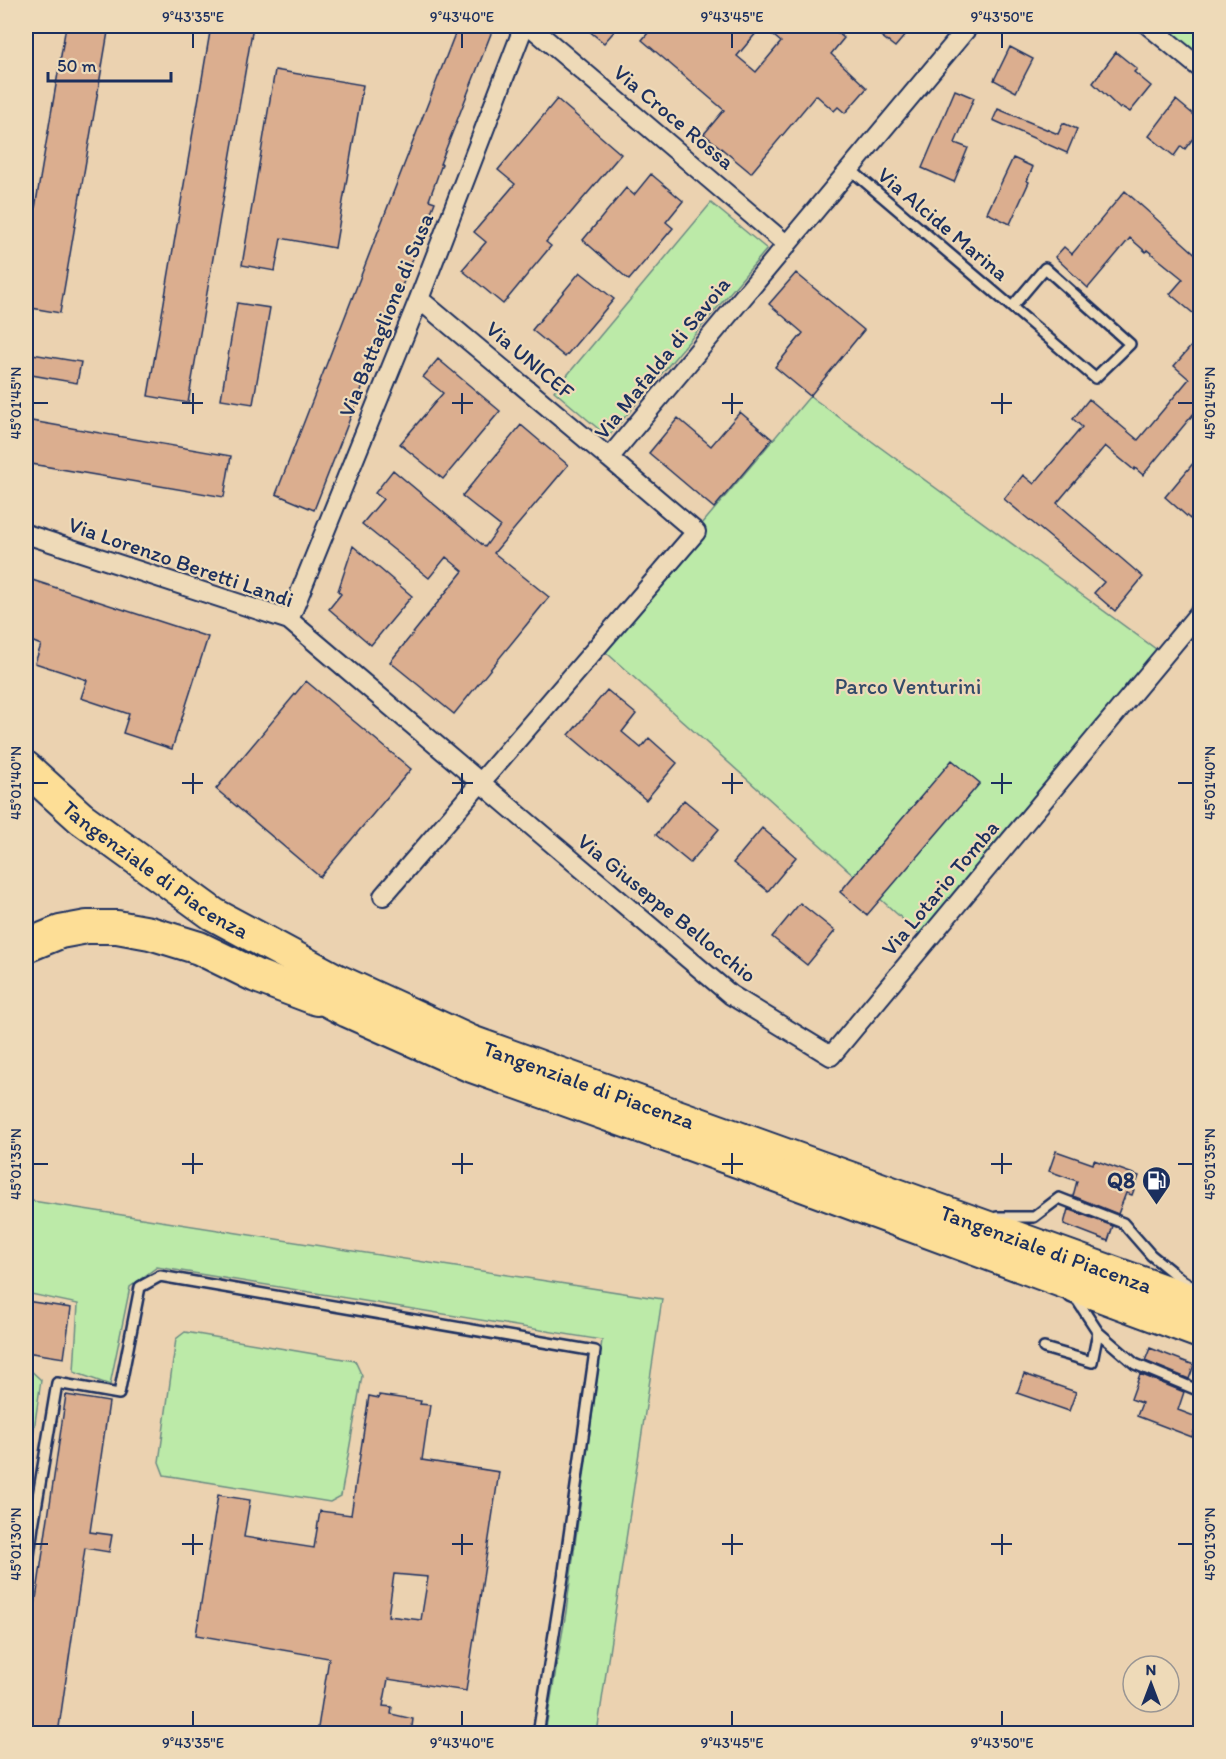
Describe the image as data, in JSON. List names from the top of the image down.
{
  "streets": {
    "highway": ["Tangenziale di Piacenza"],
    "street": [
      "Via Croce Rossa",
      "Via Battaglione di Susa",
      "Via Mafalda di Savoia",
      "Via UNICEF",
      "Via Lorenzo Beretti Landi",
      "Via Lotario Tomba",
      "Via Giuseppe Bellocchio"
    ],
    "lane": ["Via Alcide Marina"]
  },
  "crossings": [
    ["Via Croce Rossa", "Via Mafalda di Savoia"],
    ["Via Alcide Marina", "Via Mafalda di Savoia"],
    ["Via Battaglione di Susa", "Via UNICEF"],
    ["Via Battaglione di Susa", "Via Lorenzo Beretti Landi"],
    ["Via Mafalda di Savoia", "Via UNICEF"],
    ["Via Mafalda di Savoia", "Via Lorenzo Beretti Landi"],
    ["Via Mafalda di Savoia", "Via Giuseppe Bellocchio"],
    ["Via Lorenzo Beretti Landi", "Via Giuseppe Bellocchio"],
    ["Via Lotario Tomba", "Via Giuseppe Bellocchio"]
  ],
  "parks": ["Parco Venturini"],
  "places": {
    "fuel station": ["Q8"]
  },
  "scale_bar": "50 m",
  "north": "top",
  "coordinates": [
    "9°43'35\"E",
    "9°43'40\"E",
    "9°43'45\"E",
    "9°43'50\"E",
    "45°01'45\"N",
    "45°01'40\"N",
    "45°01'35\"N",
    "45°01'30\"N"
  ]
}
